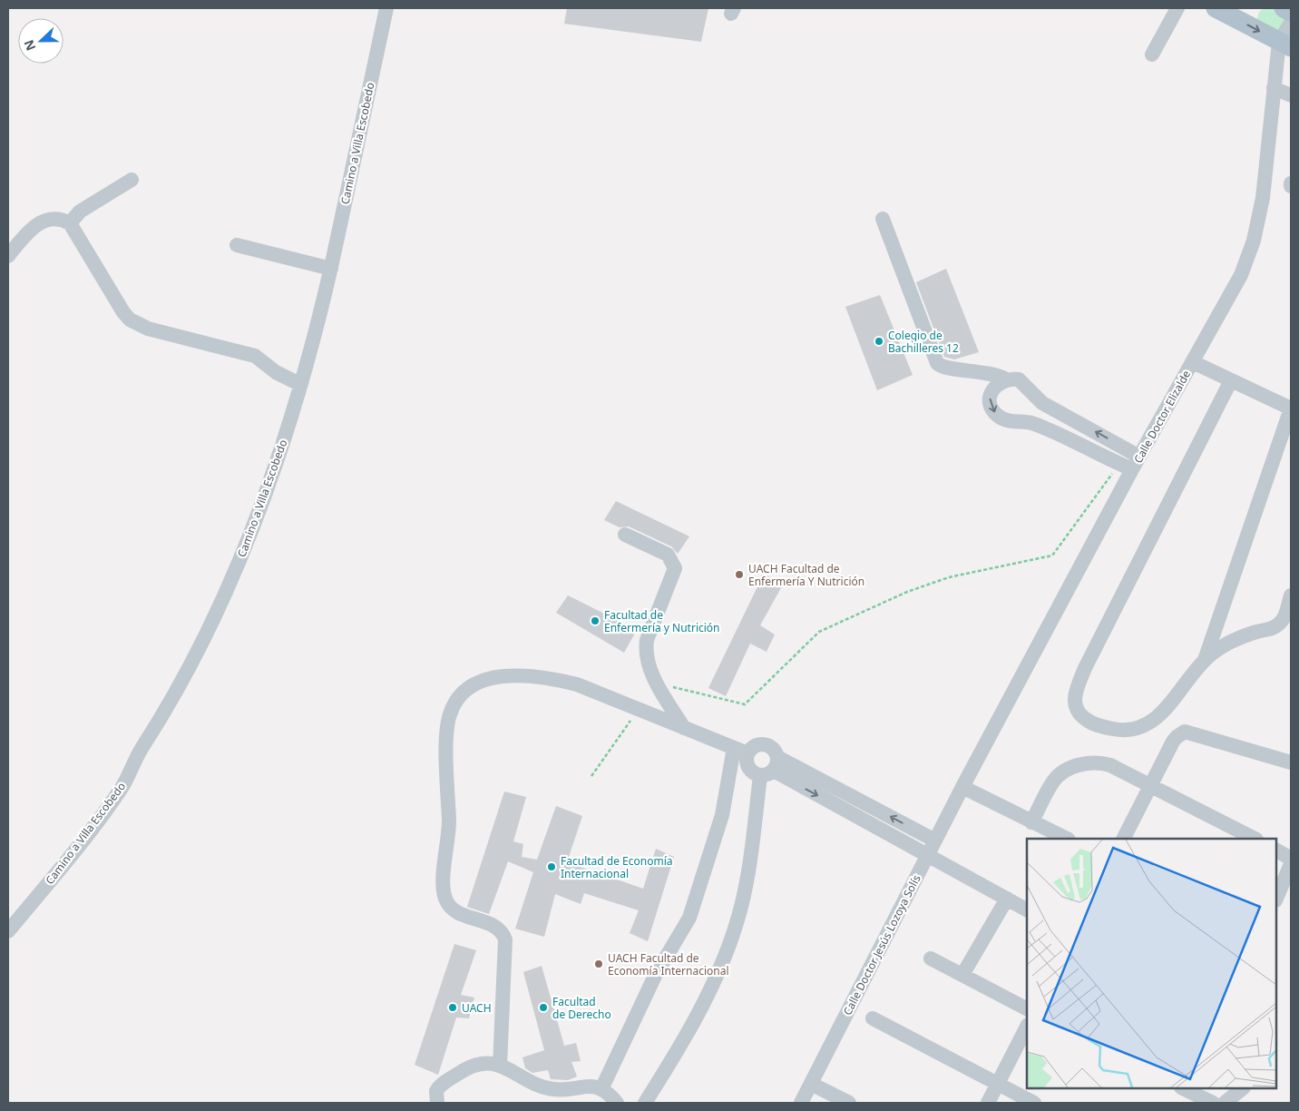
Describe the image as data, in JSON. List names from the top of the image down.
{
  "streets": {
    "street": ["Camino a Villa Escobedo", "Calle Doctor Elizalde", "Calle Doctor Jesús Lozoya Solís"]
  },
  "crossings": [
    ["Calle Doctor Elizalde", "Calle Doctor Jesús Lozoya Solís"]
  ],
  "places": [
    "Colegio de Bachilleres 12",
    "UACH Facultad de Enfermería Y Nutrición",
    "Facultad de Enfermería y Nutrición",
    "Facultad de Economía Internacional",
    "UACH Facultad de Economía Internacional",
    "UACH",
    "Facultad de Derecho"
  ],
  "north": "left"
}
